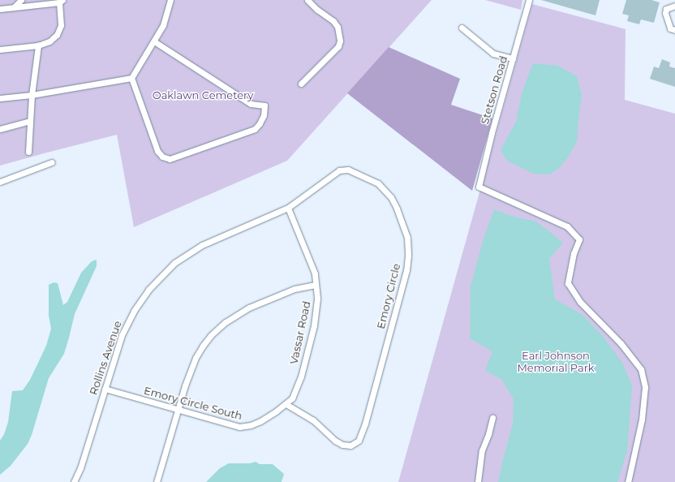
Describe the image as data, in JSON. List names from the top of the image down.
{
  "streets": {
    "street": [
      "Stetson Road",
      "Emory Circle",
      "Vassar Road",
      "Rollins Avenue",
      "Emory Circle South"
    ]
  },
  "crossings": [
    ["Emory Circle", "Vassar Road"],
    ["Emory Circle", "Rollins Avenue"],
    ["Emory Circle", "Emory Circle South"],
    ["Vassar Road", "Rollins Avenue"],
    ["Vassar Road", "Emory Circle South"],
    ["Rollins Avenue", "Emory Circle South"]
  ],
  "parks": ["Oaklawn Cemetery", "Earl Johnson Memorial Park"]
}
